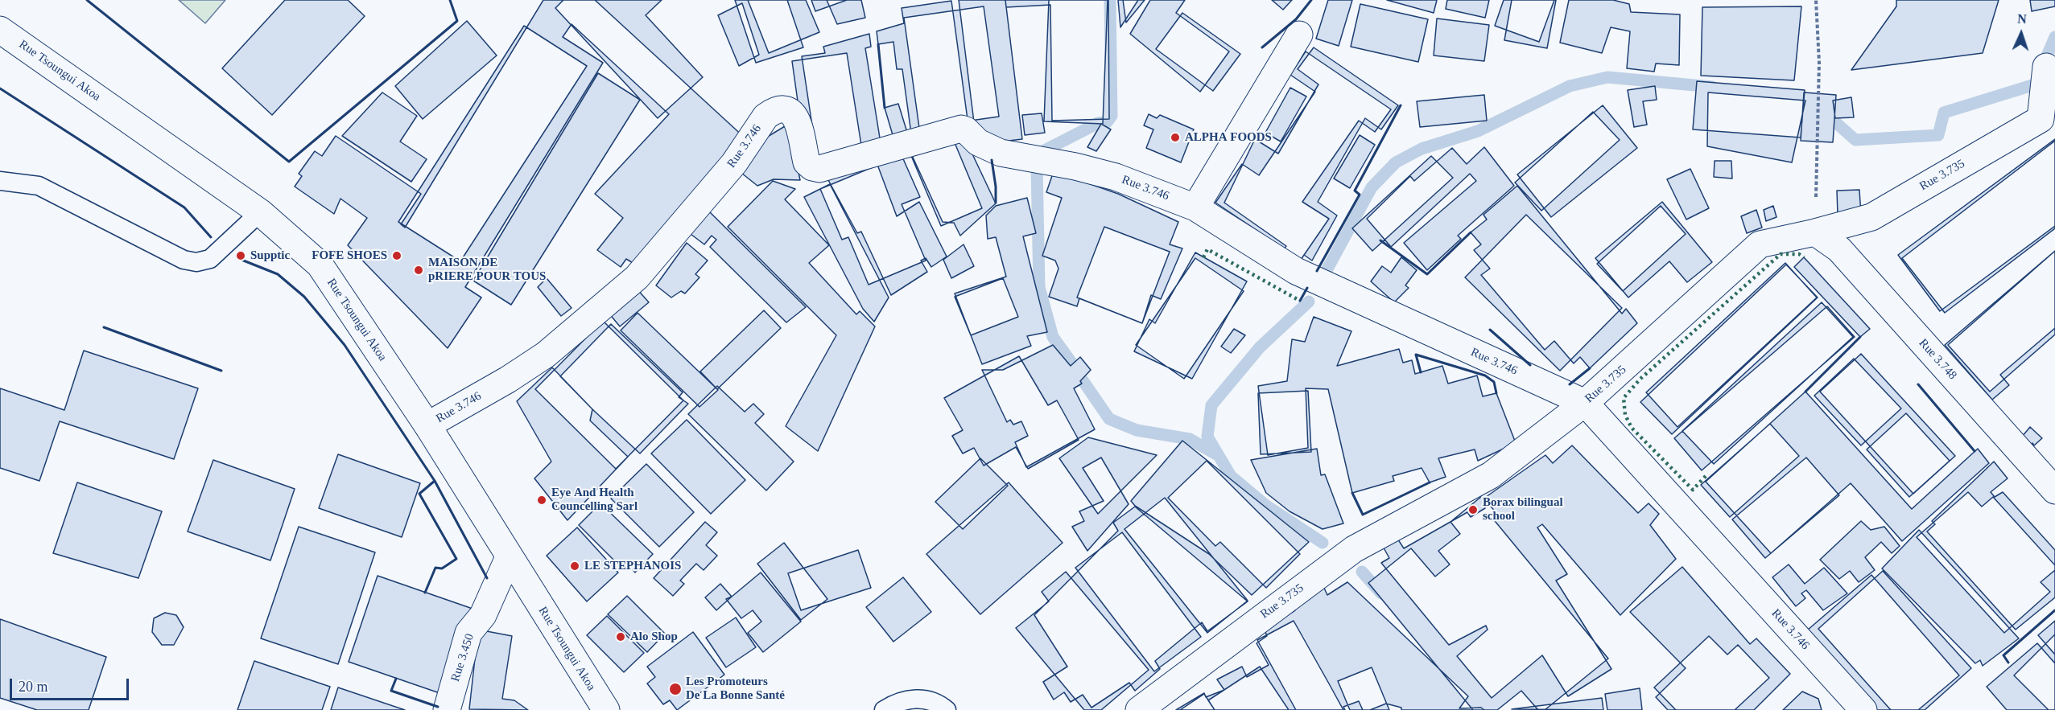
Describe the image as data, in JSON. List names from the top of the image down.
{
  "streets": {
    "street": [
      "Rue Tsoungui Akoa",
      "Rue 3.746",
      "Rue 3.735",
      "Rue 3.748",
      "Rue 3.450"
    ]
  },
  "crossings": [
    ["Rue Tsoungui Akoa", "Rue 3.746"],
    ["Rue Tsoungui Akoa", "Rue 3.450"],
    ["Rue 3.746", "Rue 3.735"],
    ["Rue 3.735", "Rue 3.748"]
  ],
  "places": [
    "ALPHA FOODS",
    "Supptic",
    "FOFE SHOES",
    "MAISON DE pRIERE POUR TOUS",
    "Eye And Health Councelling Sarl",
    "Borax bilingual school",
    "LE STEPHANOIS",
    "Alo Shop",
    "Les Promoteurs De La Bonne Santé"
  ],
  "scale_bar": "20 m",
  "north": "top"
}
